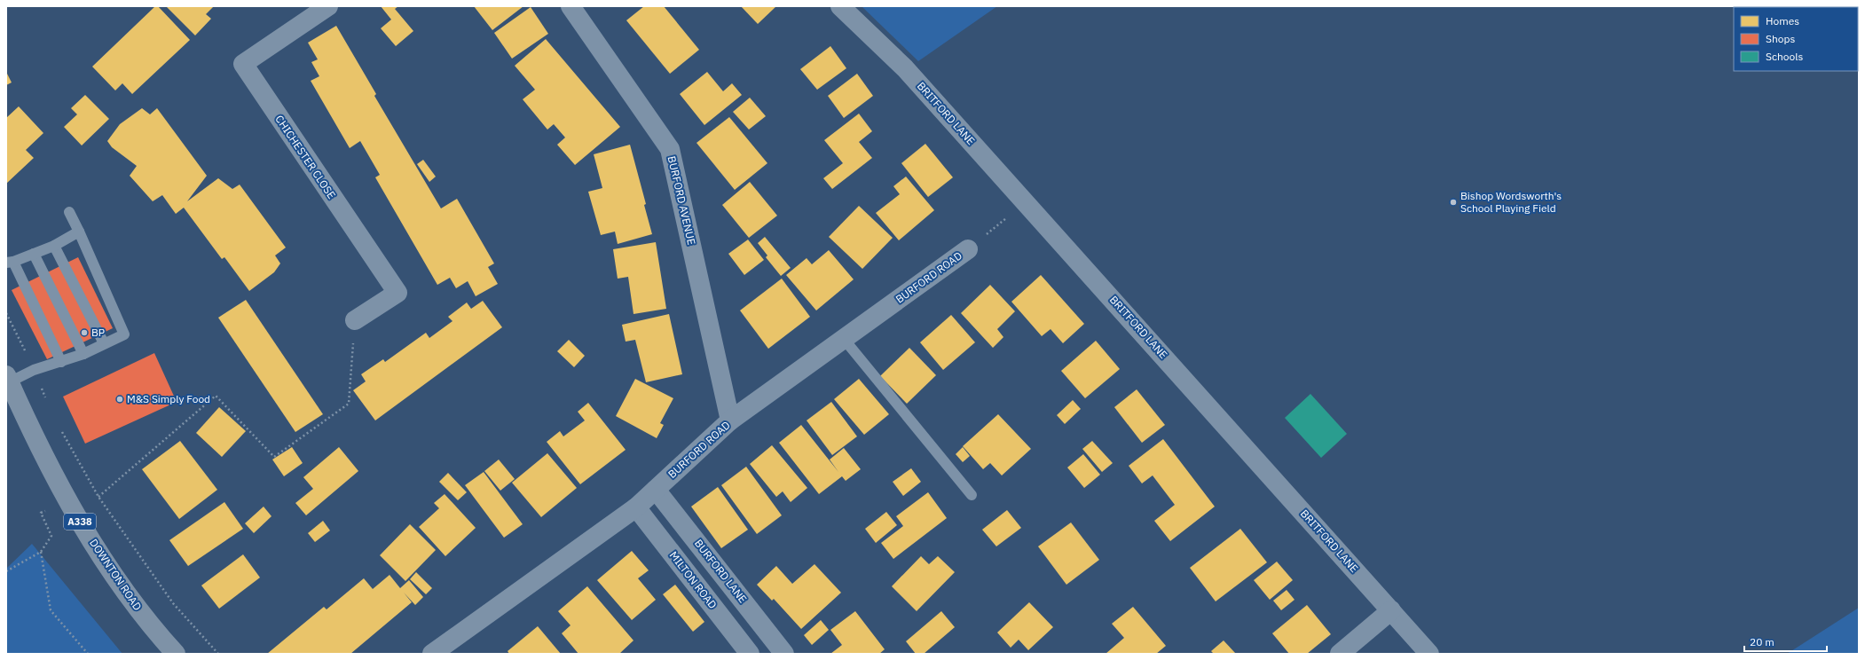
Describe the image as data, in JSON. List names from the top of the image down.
{
  "streets": {
    "highway": ["A338", "DOWNTON ROAD"],
    "street": [
      "BRITFORD LANE",
      "CHICHESTER CLOSE",
      "BURFORD AVENUE",
      "BURFORD ROAD",
      "BURFORD LANE",
      "MILTON ROAD"
    ]
  },
  "crossings": [
    ["BURFORD AVENUE", "BURFORD ROAD"],
    ["BURFORD ROAD", "BURFORD LANE"],
    ["BURFORD ROAD", "MILTON ROAD"]
  ],
  "places": ["Bishop Wordsworth's School Playing Field", "BP", "M&S Simply Food"],
  "legend": ["Homes", "Shops", "Schools"],
  "scale_bar": "20 m"
}
